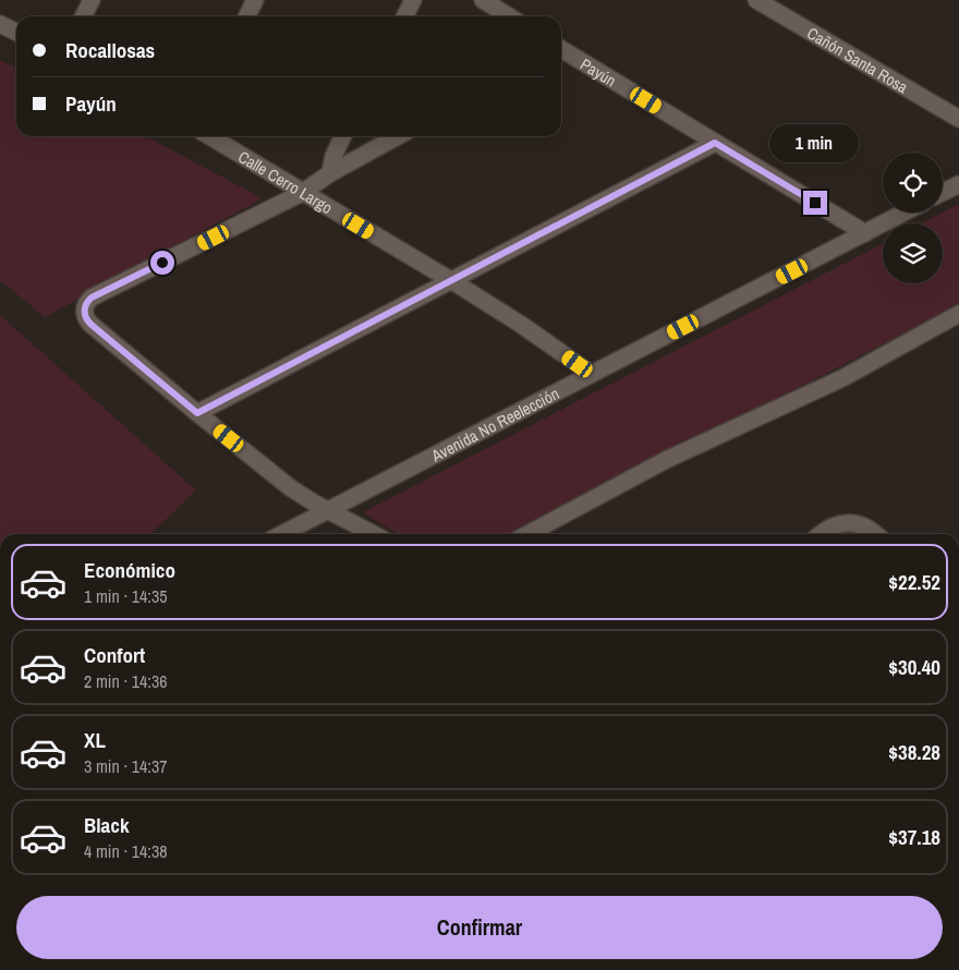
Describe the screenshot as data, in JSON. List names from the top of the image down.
{
  "streets": {
    "street": [
      "Cañón Santa Rosa",
      "Payún",
      "Calle Cerro Largo",
      "Avenida No Reelección"
    ]
  },
  "crossings": [
    ["Payún", "Avenida No Reelección"],
    ["Calle Cerro Largo", "Avenida No Reelección"]
  ],
  "page": {
    "banner": ["Rocallosas", "Payún"],
    "bubble": "1 min",
    "list": [
      {
        "name": "Económico",
        "note": "1 min · 14:35",
        "value": "$22.52"
      },
      {
        "name": "Confort",
        "note": "2 min · 14:36",
        "value": "$30.40"
      },
      {
        "name": "XL",
        "note": "3 min · 14:37",
        "value": "$38.28"
      },
      {
        "name": "Black",
        "note": "4 min · 14:38",
        "value": "$37.18"
      }
    ],
    "buttons": "Confirmar"
  }
}
